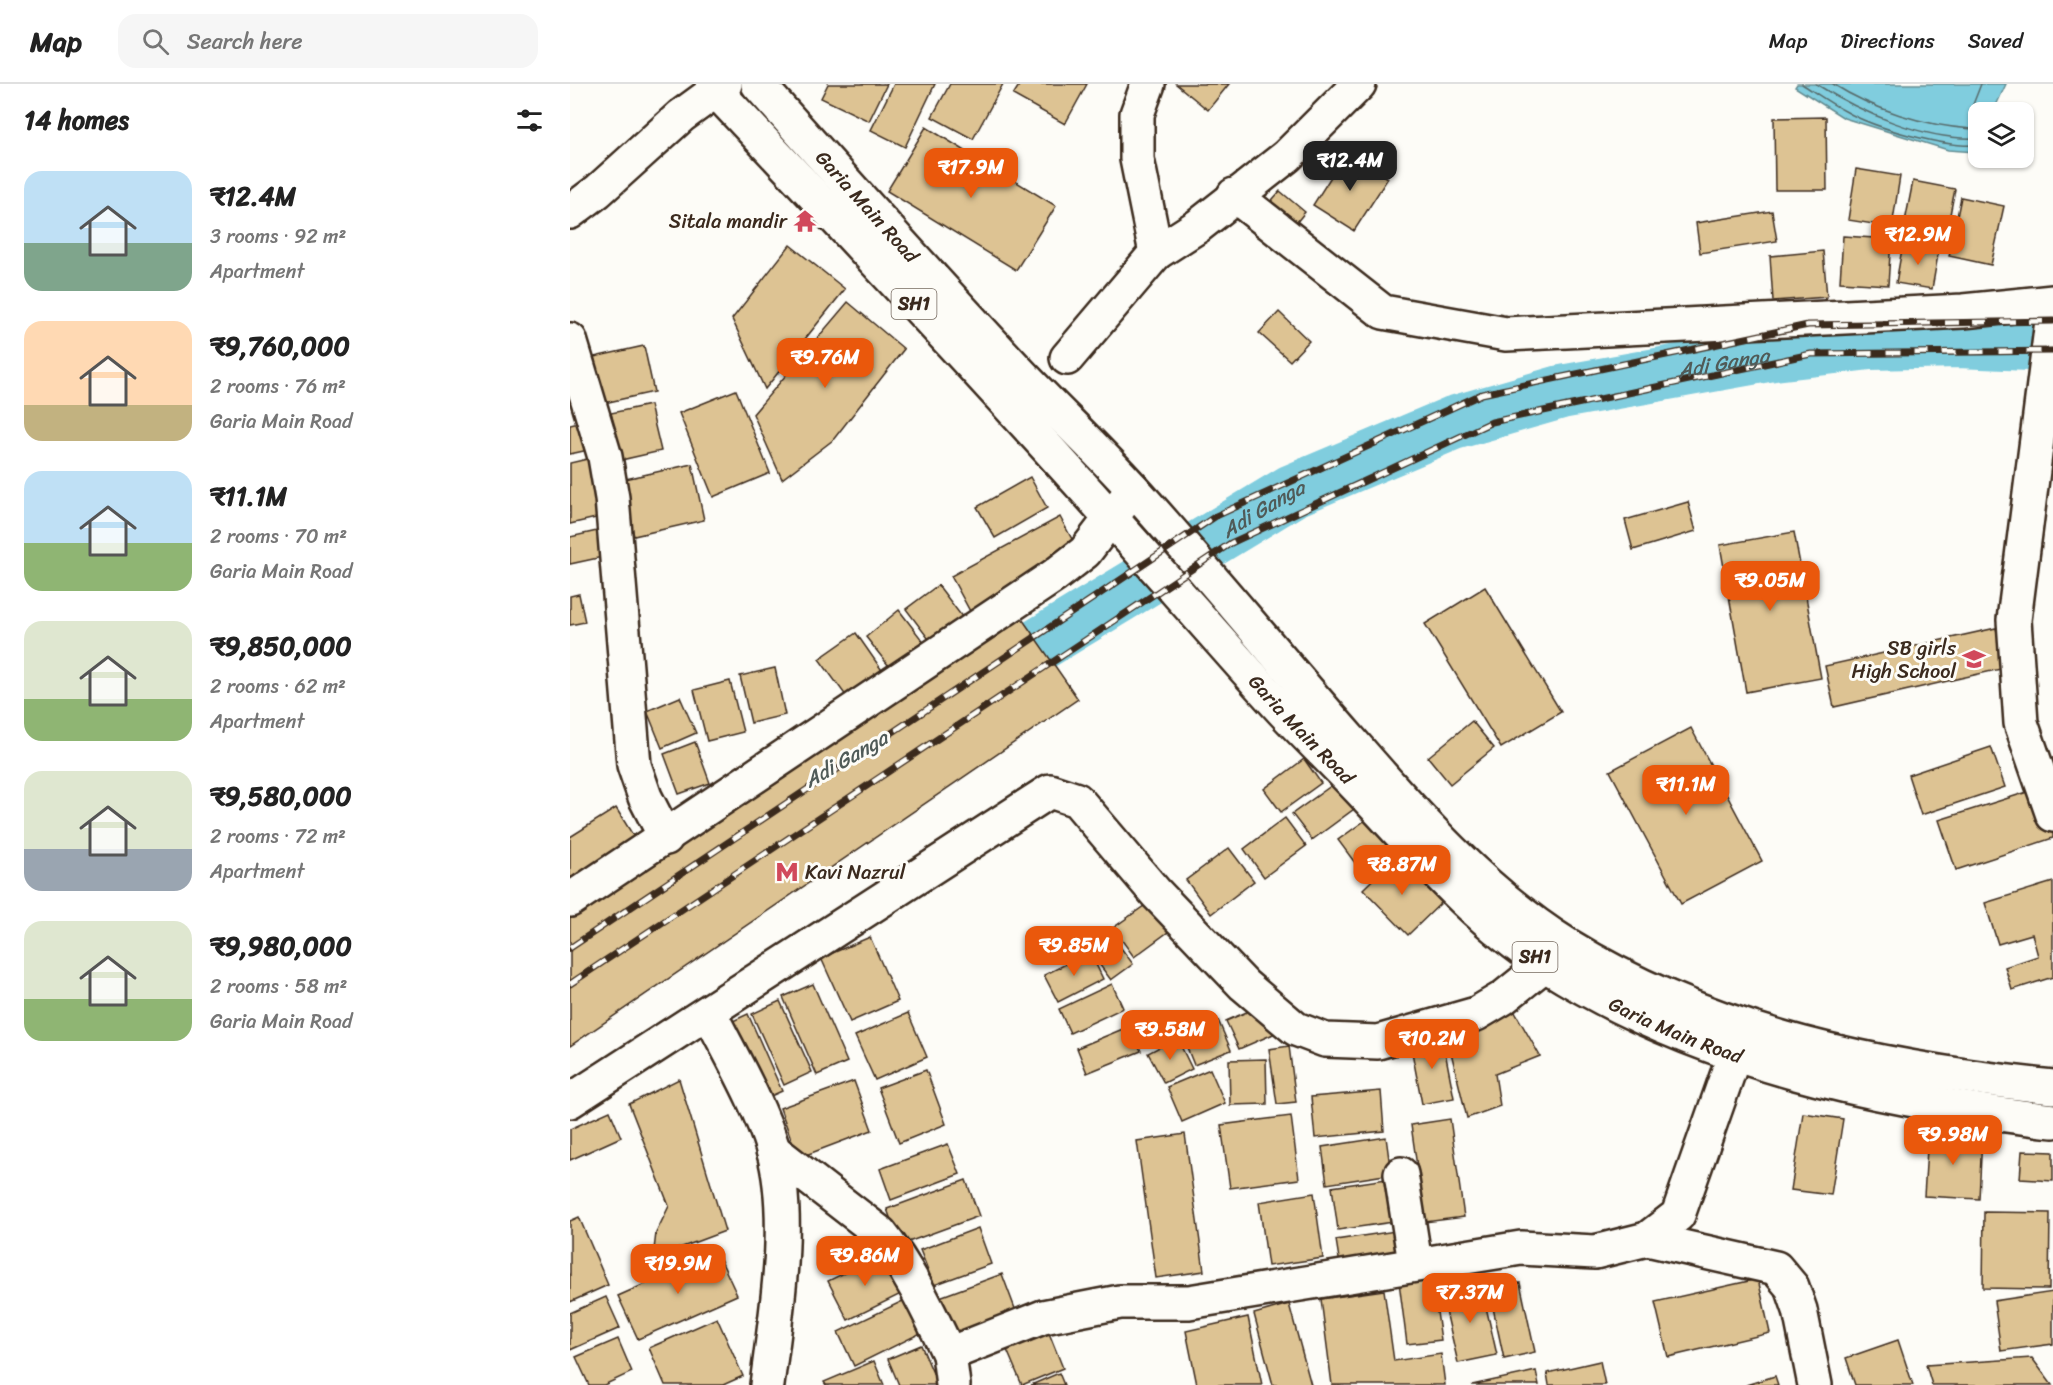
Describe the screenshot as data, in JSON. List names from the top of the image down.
{
  "streets": {
    "street": ["Garia Main Road", "SH1"]
  },
  "water": ["Adi Ganga"],
  "places": {
    "temple": ["Sitala mandir"],
    "school or university": ["SB girls High School"],
    "metro station": ["Kavi Nazrul"]
  },
  "page": {
    "header": "Map",
    "search": "Search here",
    "nav": ["Map", "Directions", "Saved"],
    "heading": "14 homes",
    "price": [
      "₹12.4M",
      "₹17.9M",
      "₹12.9M",
      "₹9.76M",
      "₹9.05M",
      "₹11.1M",
      "₹8.87M",
      "₹9.85M",
      "₹9.58M",
      "₹10.2M",
      "₹9.98M",
      "₹9.86M",
      "₹19.9M",
      "₹7.37M"
    ],
    "list": [
      {
        "name": "₹12.4M",
        "note": "3 rooms · 92 m² · Apartment"
      },
      {
        "name": "₹9,760,000",
        "note": "2 rooms · 76 m² · Garia Main Road"
      },
      {
        "name": "₹11.1M",
        "note": "2 rooms · 70 m² · Garia Main Road"
      },
      {
        "name": "₹9,850,000",
        "note": "2 rooms · 62 m² · Apartment"
      },
      {
        "name": "₹9,580,000",
        "note": "2 rooms · 72 m² · Apartment"
      },
      {
        "name": "₹9,980,000",
        "note": "2 rooms · 58 m² · Garia Main Road"
      }
    ]
  }
}
